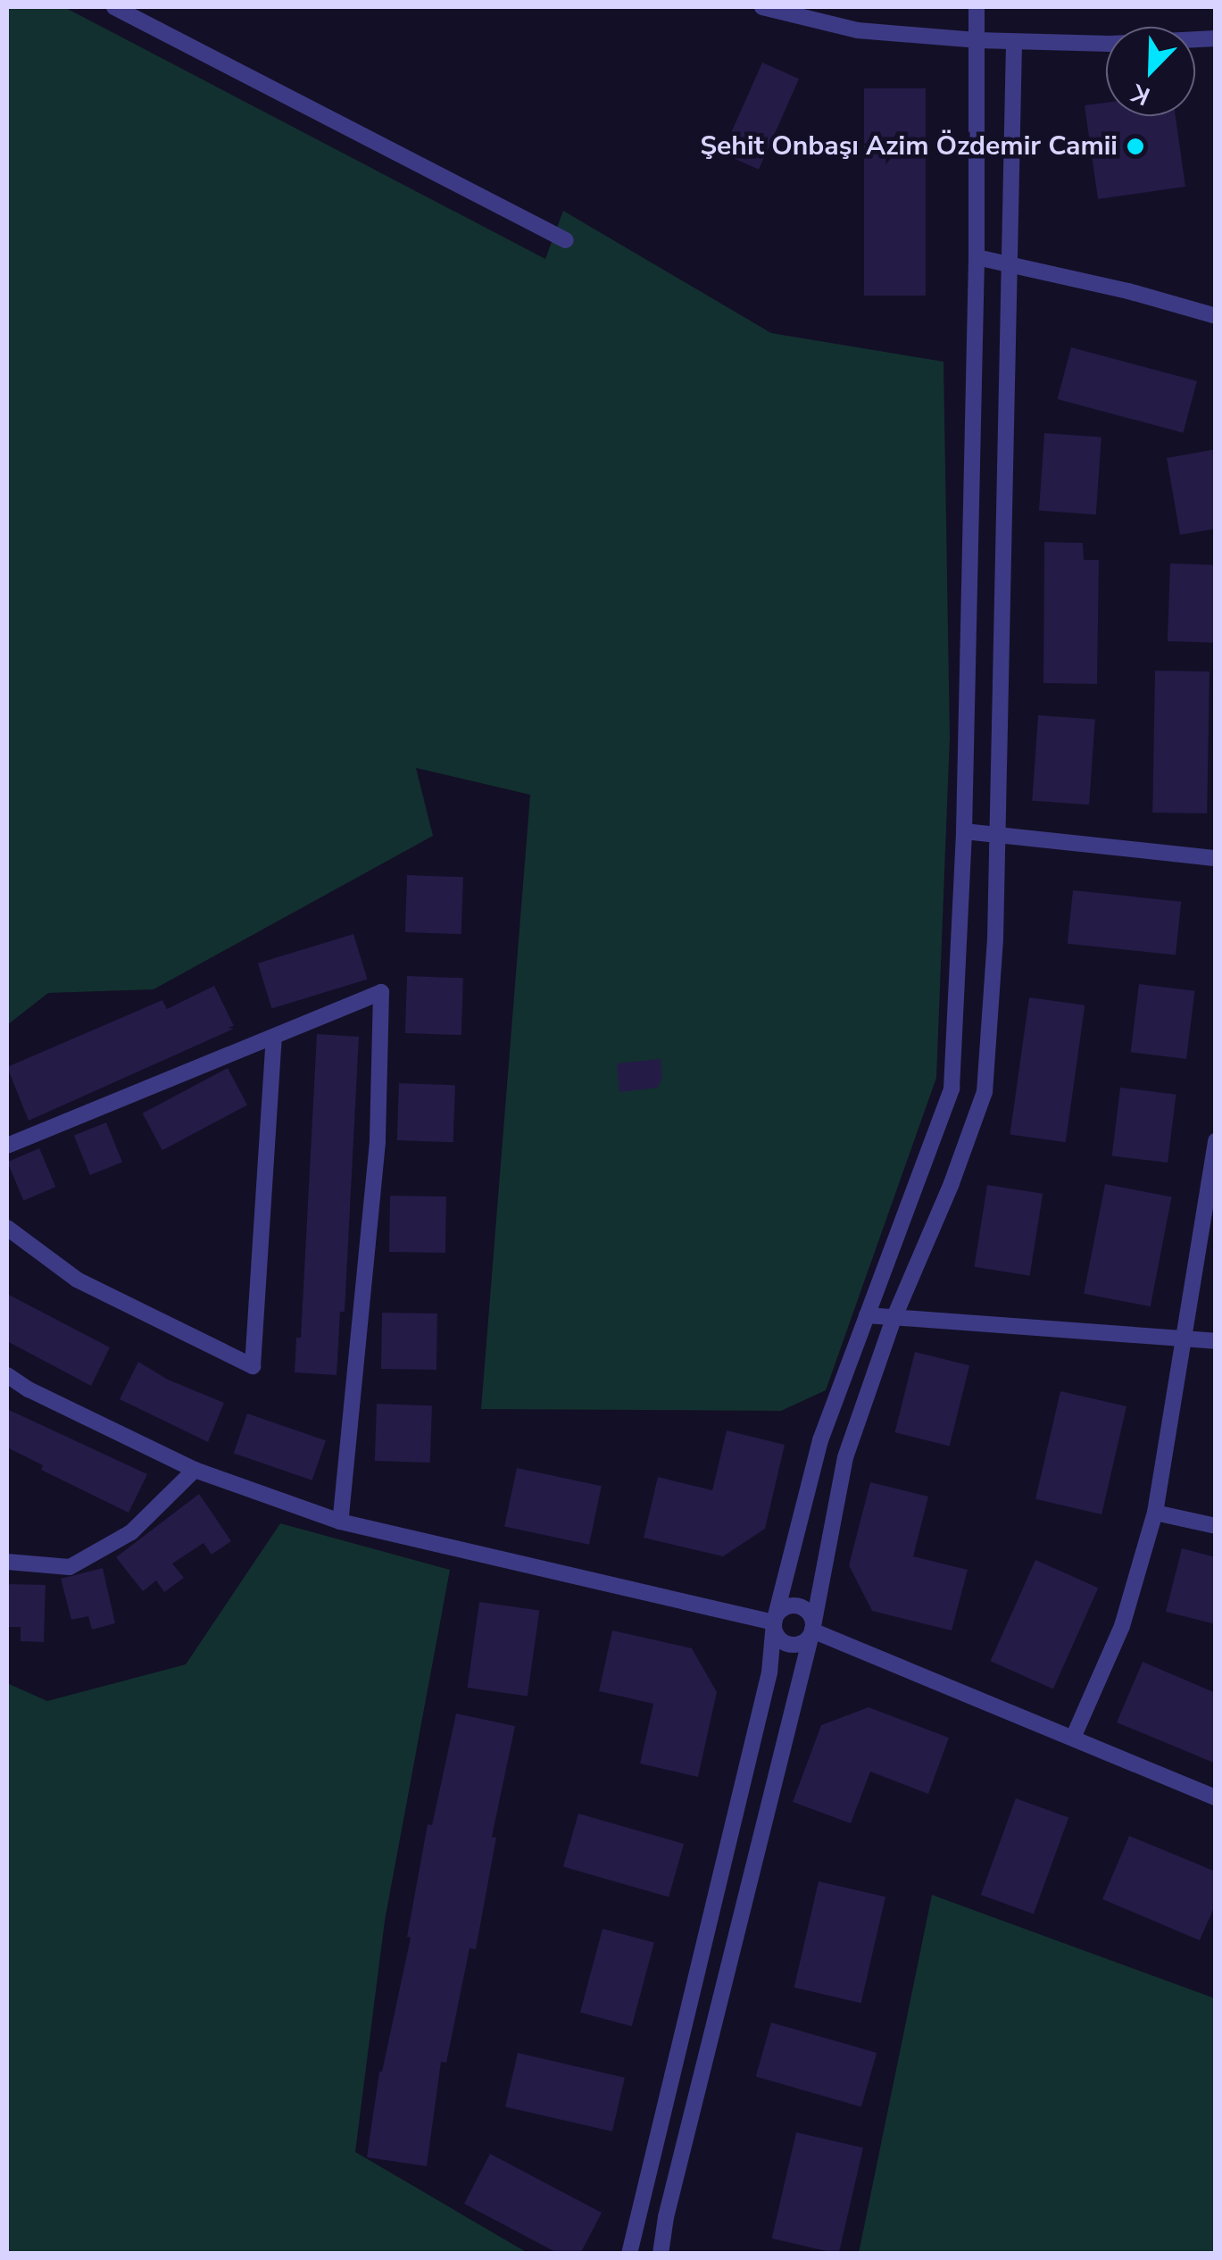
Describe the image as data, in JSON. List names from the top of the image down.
{
  "places": ["Şehit Onbaşı Azim Özdemir Camii"],
  "north": "bottom left"
}
